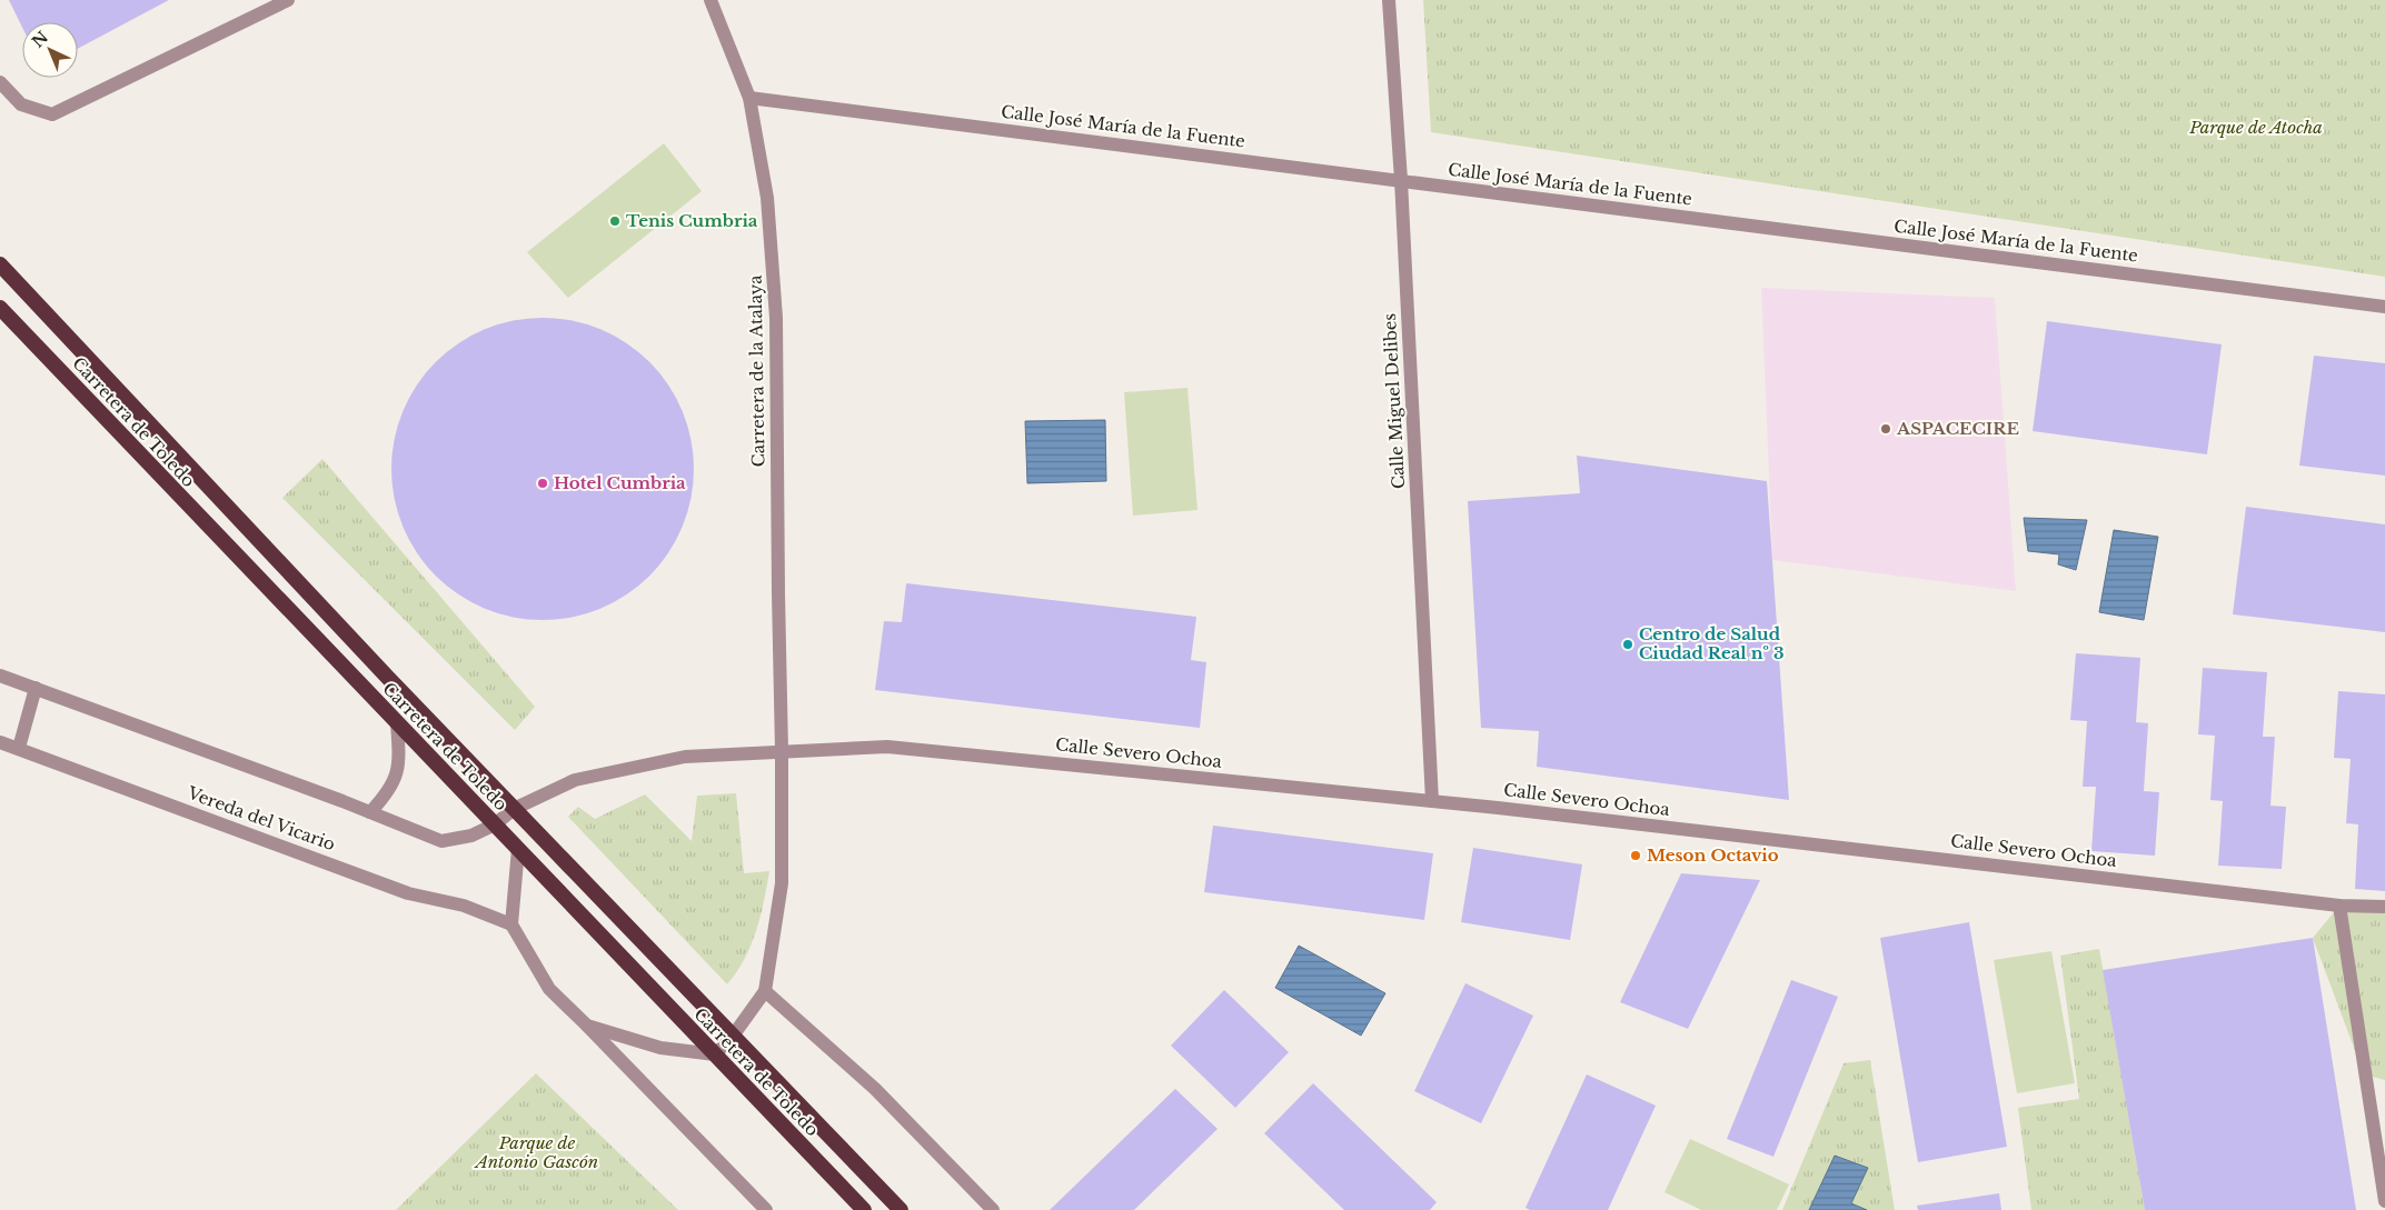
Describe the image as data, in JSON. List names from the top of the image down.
{
  "streets": {
    "highway": ["Carretera de Toledo"],
    "street": [
      "Calle José María de la Fuente",
      "Carretera de la Atalaya",
      "Calle Miguel Delibes",
      "Calle Severo Ochoa",
      "Vereda del Vicario"
    ]
  },
  "crossings": [
    ["Calle José María de la Fuente", "Carretera de la Atalaya"],
    ["Calle José María de la Fuente", "Calle Miguel Delibes"],
    ["Carretera de la Atalaya", "Calle Severo Ochoa"],
    ["Calle Miguel Delibes", "Calle Severo Ochoa"],
    ["Carretera de Toledo", "Calle Severo Ochoa"]
  ],
  "parks": ["Parque de Atocha", "Parque de Antonio Gascón"],
  "places": [
    "Tenis Cumbria",
    "ASPACECIRE",
    "Hotel Cumbria",
    "Centro de Salud Ciudad Real nº 3",
    "Meson Octavio"
  ],
  "north": "top left"
}
